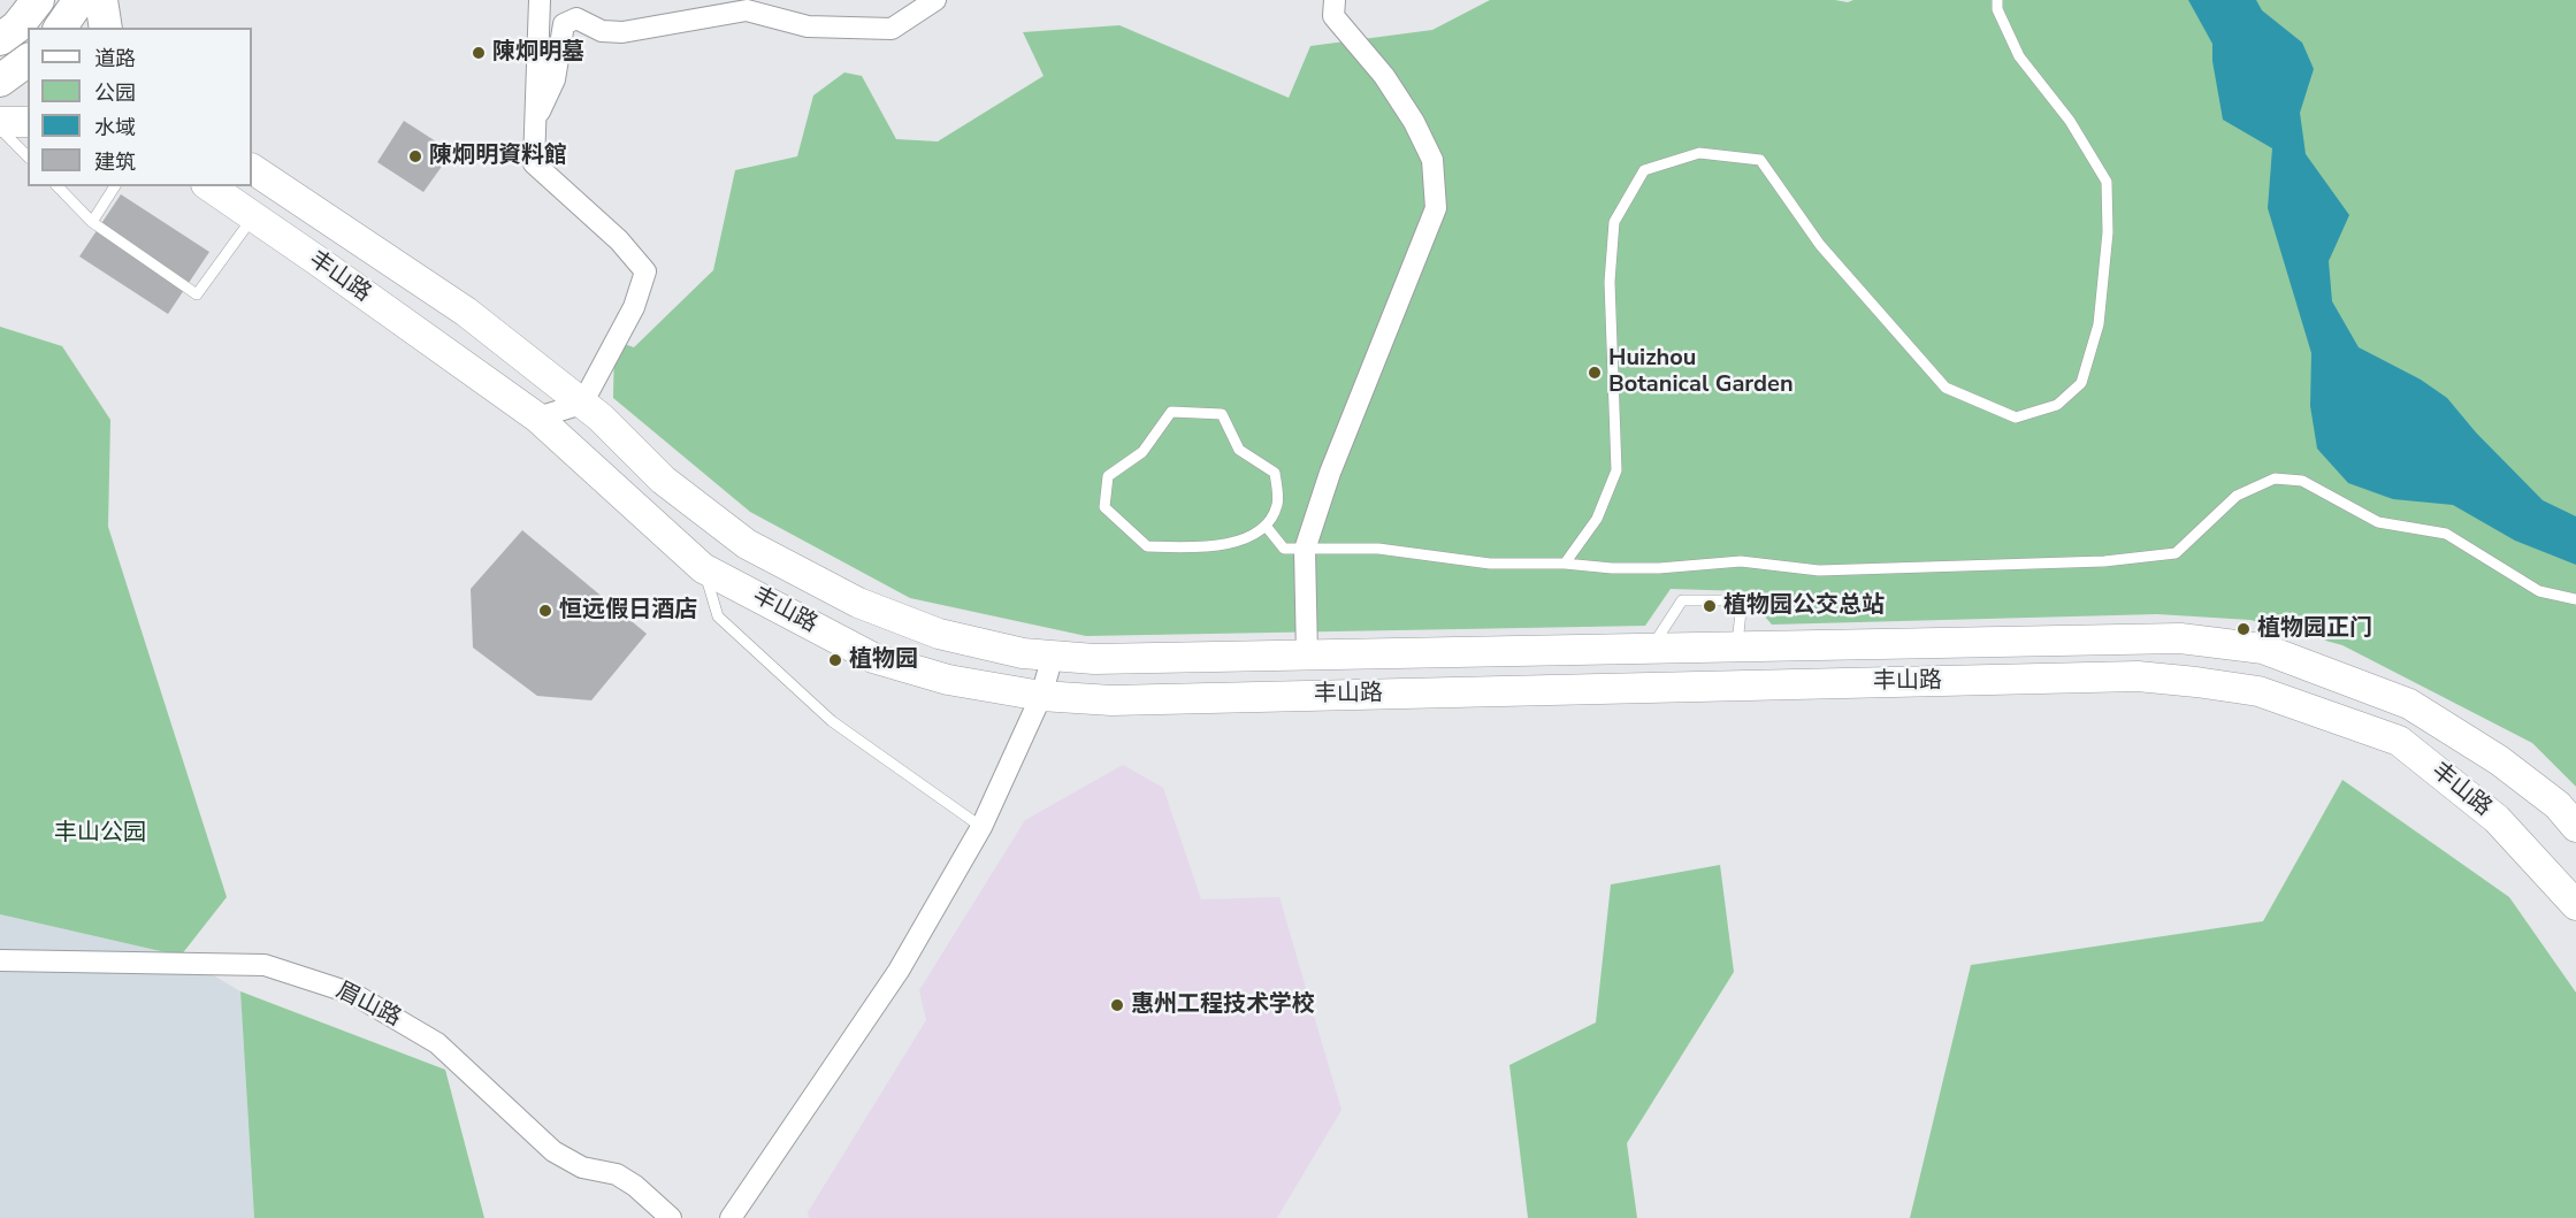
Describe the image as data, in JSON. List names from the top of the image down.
{
  "streets": {
    "main road": ["丰山路"],
    "street": ["眉山路"]
  },
  "parks": ["丰山公园"],
  "places": [
    "陳炯明墓",
    "陳炯明資料館",
    "Huizhou Botanical Garden",
    "植物园公交总站",
    "恒远假日酒店",
    "植物园正门",
    "植物园",
    "惠州工程技术学校"
  ],
  "legend": [
    "道路",
    "公园",
    "水域",
    "建筑"
  ]
}
